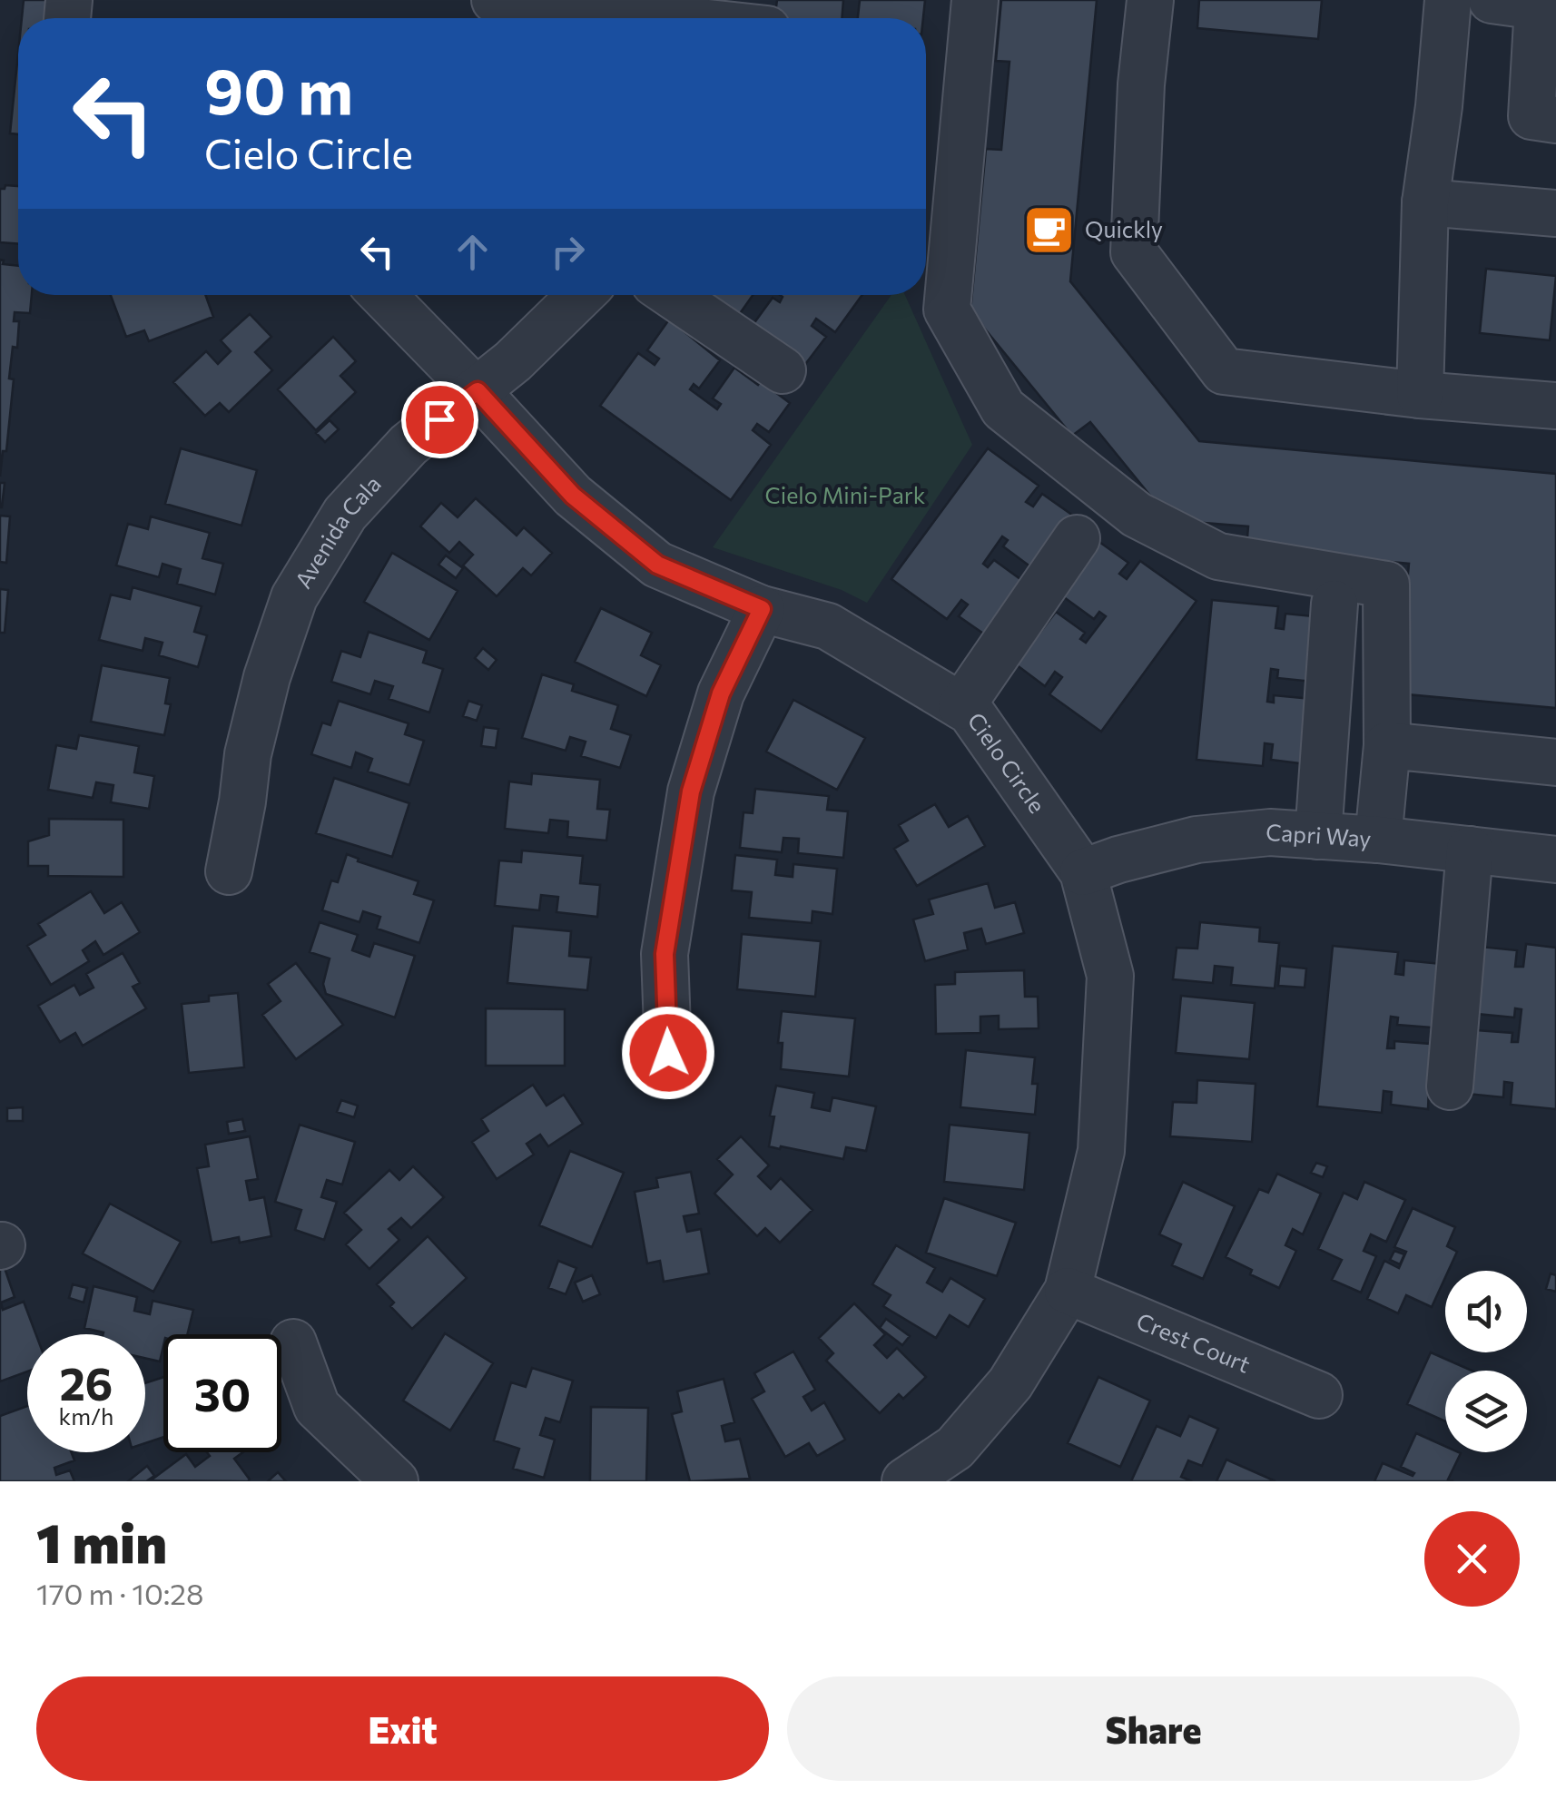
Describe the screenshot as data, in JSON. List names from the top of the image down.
{
  "streets": {
    "street": [
      "Avenida Cala",
      "Cielo Circle",
      "Capri Way",
      "Crest Court"
    ]
  },
  "crossings": [
    ["Avenida Cala", "Cielo Circle"],
    ["Cielo Circle", "Capri Way"],
    ["Cielo Circle", "Crest Court"]
  ],
  "parks": ["Cielo Mini-Park"],
  "places": {
    "cafe": ["Quickly"]
  },
  "page": {
    "turn": ["90 m", "Cielo Circle"],
    "speed": "26 km/h",
    "limit": "30",
    "heading": ["1 min", "170 m · 10:28"],
    "buttons": ["Exit", "Share"]
  }
}
